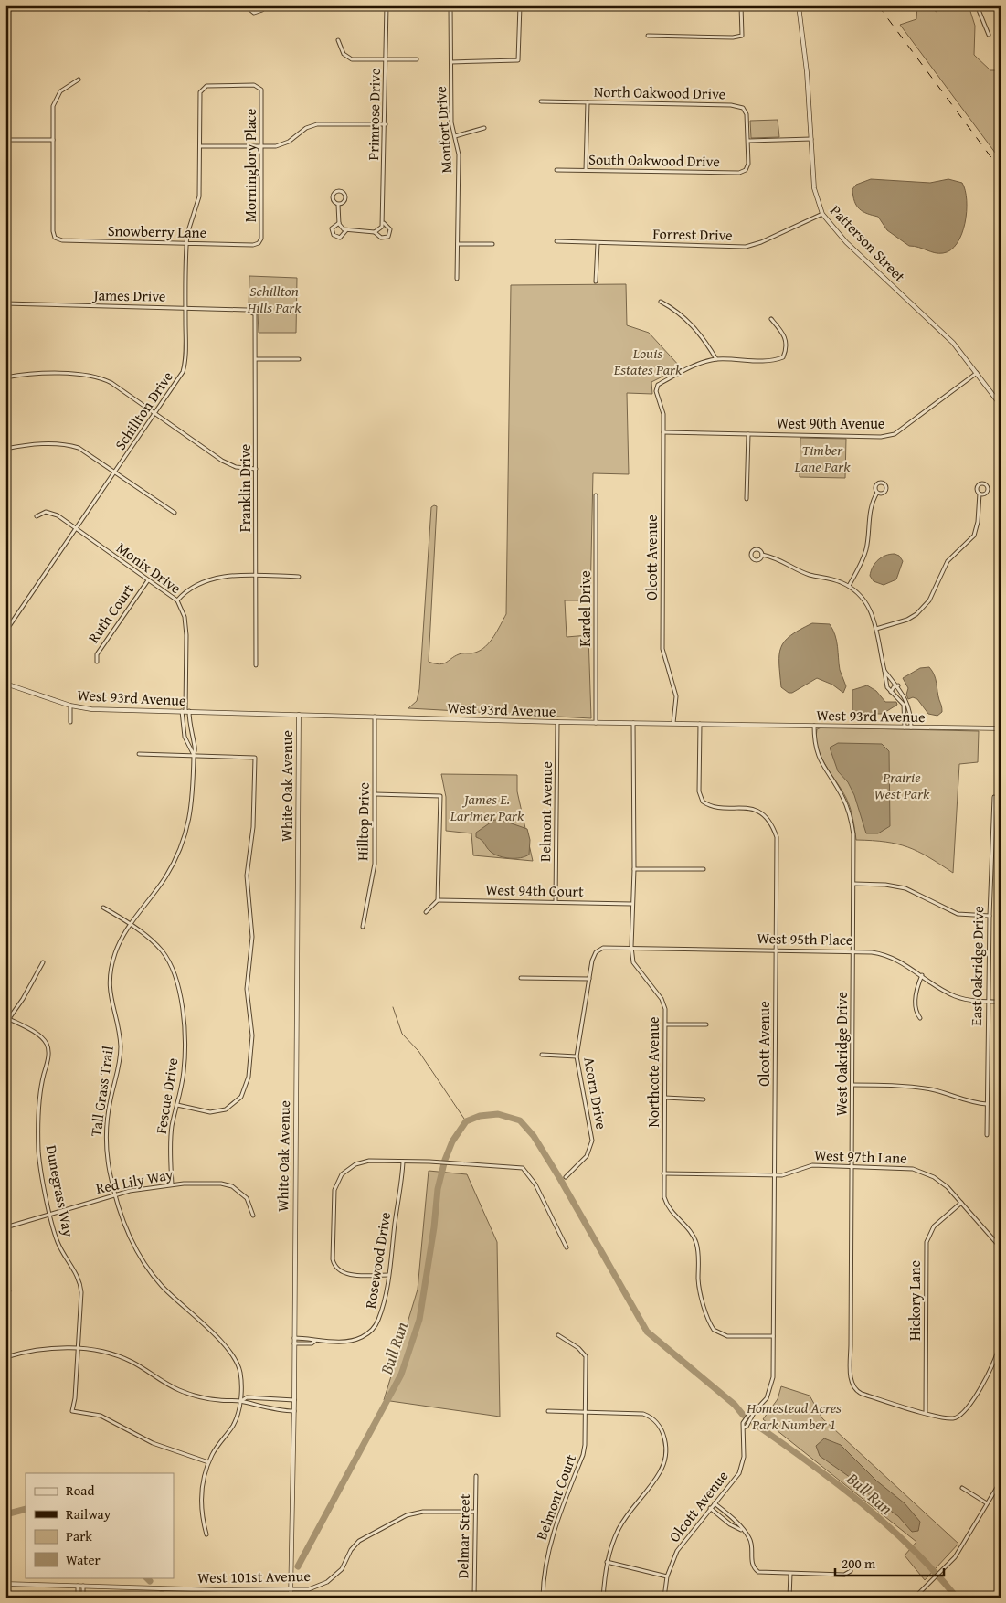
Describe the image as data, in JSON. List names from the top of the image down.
{
  "streets": {
    "street": [
      "North Oakwood Drive",
      "Primrose Drive",
      "Monfort Drive",
      "South Oakwood Drive",
      "Morninglory Place",
      "Snowberry Lane",
      "Forrest Drive",
      "Patterson Street",
      "James Drive",
      "Schillton Drive",
      "West 90th Avenue",
      "Franklin Drive",
      "Olcott Avenue",
      "Monix Drive",
      "Kardel Drive",
      "Ruth Court",
      "West 93rd Avenue",
      "White Oak Avenue",
      "Belmont Avenue",
      "Hilltop Drive",
      "West 94th Court",
      "West 95th Place",
      "East Oakridge Drive",
      "West Oakridge Drive",
      "Northcote Avenue",
      "Tall Grass Trail",
      "Acorn Drive",
      "Fescue Drive",
      "West 97th Lane",
      "Red Lily Way",
      "Dunegrass Way",
      "Rosewood Drive",
      "Hickory Lane",
      "Belmont Court",
      "Delmar Street",
      "West 101st Avenue"
    ]
  },
  "crossings": [
    ["North Oakwood Drive", "South Oakwood Drive"],
    ["Morninglory Place", "Snowberry Lane"],
    ["Morninglory Place", "Schillton Drive"],
    ["Snowberry Lane", "Schillton Drive"],
    ["Forrest Drive", "Patterson Street"],
    ["Patterson Street", "West 90th Avenue"],
    ["James Drive", "Schillton Drive"],
    ["James Drive", "Franklin Drive"],
    ["Schillton Drive", "Monix Drive"],
    ["West 90th Avenue", "Olcott Avenue"],
    ["Olcott Avenue", "West 93rd Avenue"],
    ["Olcott Avenue", "West 95th Place"],
    ["Olcott Avenue", "Northcote Avenue"],
    ["Olcott Avenue", "West 97th Lane"],
    ["Monix Drive", "Ruth Court"],
    ["Monix Drive", "West 93rd Avenue"],
    ["Monix Drive", "Tall Grass Trail"],
    ["Kardel Drive", "West 93rd Avenue"],
    ["West 93rd Avenue", "White Oak Avenue"],
    ["West 93rd Avenue", "Belmont Avenue"],
    ["West 93rd Avenue", "Hilltop Drive"],
    ["West 93rd Avenue", "West Oakridge Drive"],
    ["West 93rd Avenue", "Northcote Avenue"],
    ["West 93rd Avenue", "Tall Grass Trail"],
    ["White Oak Avenue", "Rosewood Drive"],
    ["White Oak Avenue", "West 101st Avenue"],
    ["Belmont Avenue", "West 94th Court"],
    ["West 94th Court", "Northcote Avenue"],
    ["West 95th Place", "East Oakridge Drive"],
    ["West 95th Place", "West Oakridge Drive"],
    ["West 95th Place", "Northcote Avenue"],
    ["West 95th Place", "Acorn Drive"],
    ["West Oakridge Drive", "West 97th Lane"],
    ["West Oakridge Drive", "Hickory Lane"],
    ["Northcote Avenue", "West 97th Lane"],
    ["Tall Grass Trail", "Fescue Drive"],
    ["Tall Grass Trail", "Red Lily Way"],
    ["Tall Grass Trail", "Dunegrass Way"],
    ["Fescue Drive", "Red Lily Way"],
    ["West 97th Lane", "Hickory Lane"],
    ["Red Lily Way", "Dunegrass Way"],
    ["Delmar Street", "West 101st Avenue"]
  ],
  "water": ["Bull Run"],
  "parks": [
    "Schillton Hills Park",
    "Louis Estates Park",
    "Timber Lane Park",
    "Prairie West Park",
    "James E. Larimer Park",
    "Homestead Acres Park Number 1"
  ],
  "legend": [
    "Road",
    "Railway",
    "Park",
    "Water"
  ],
  "scale_bar": "200 m"
}
